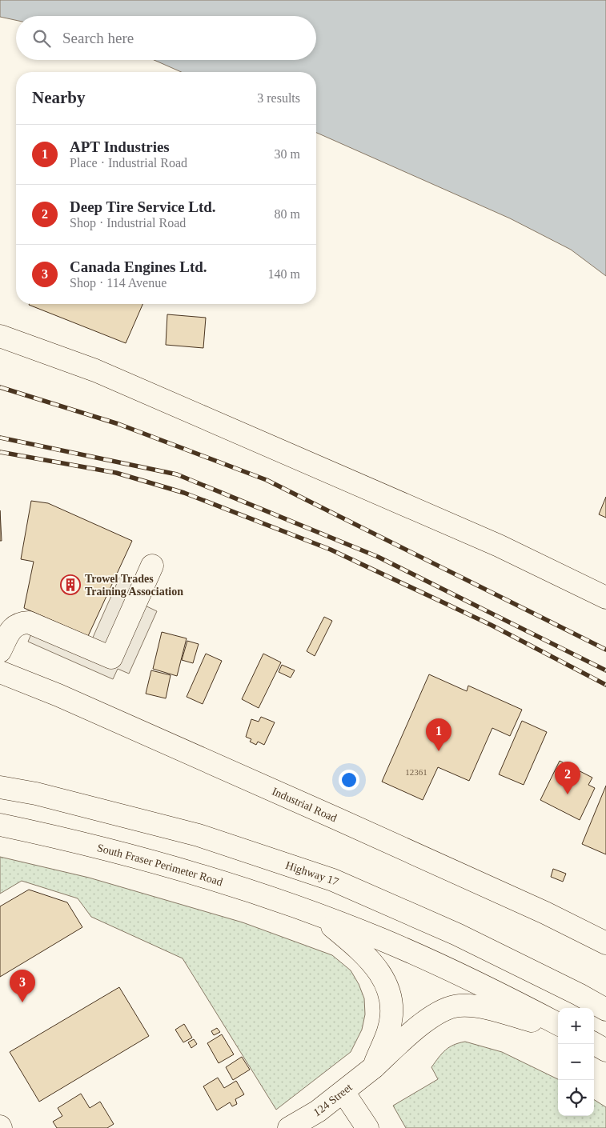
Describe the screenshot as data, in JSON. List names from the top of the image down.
{
  "streets": {
    "main road": [
      "Industrial Road",
      "South Fraser Perimeter Road",
      "Highway 17",
      "124 Street"
    ]
  },
  "places": {
    "building": ["Trowel Trades Training Association"]
  },
  "house_numbers": ["12361"],
  "page": {
    "search": "Search here",
    "heading": ["Nearby", "3 results"],
    "list": [
      {
        "mark": "1",
        "name": "APT Industries",
        "note": "Place · Industrial Road",
        "value": "30 m"
      },
      {
        "mark": "2",
        "name": "Deep Tire Service Ltd.",
        "note": "Shop · Industrial Road",
        "value": "80 m"
      },
      {
        "mark": "3",
        "name": "Canada Engines Ltd.",
        "note": "Shop · 114 Avenue",
        "value": "140 m"
      }
    ],
    "pins": ["1", "2", "3"],
    "map_buttons": ["+", "−"]
  }
}
